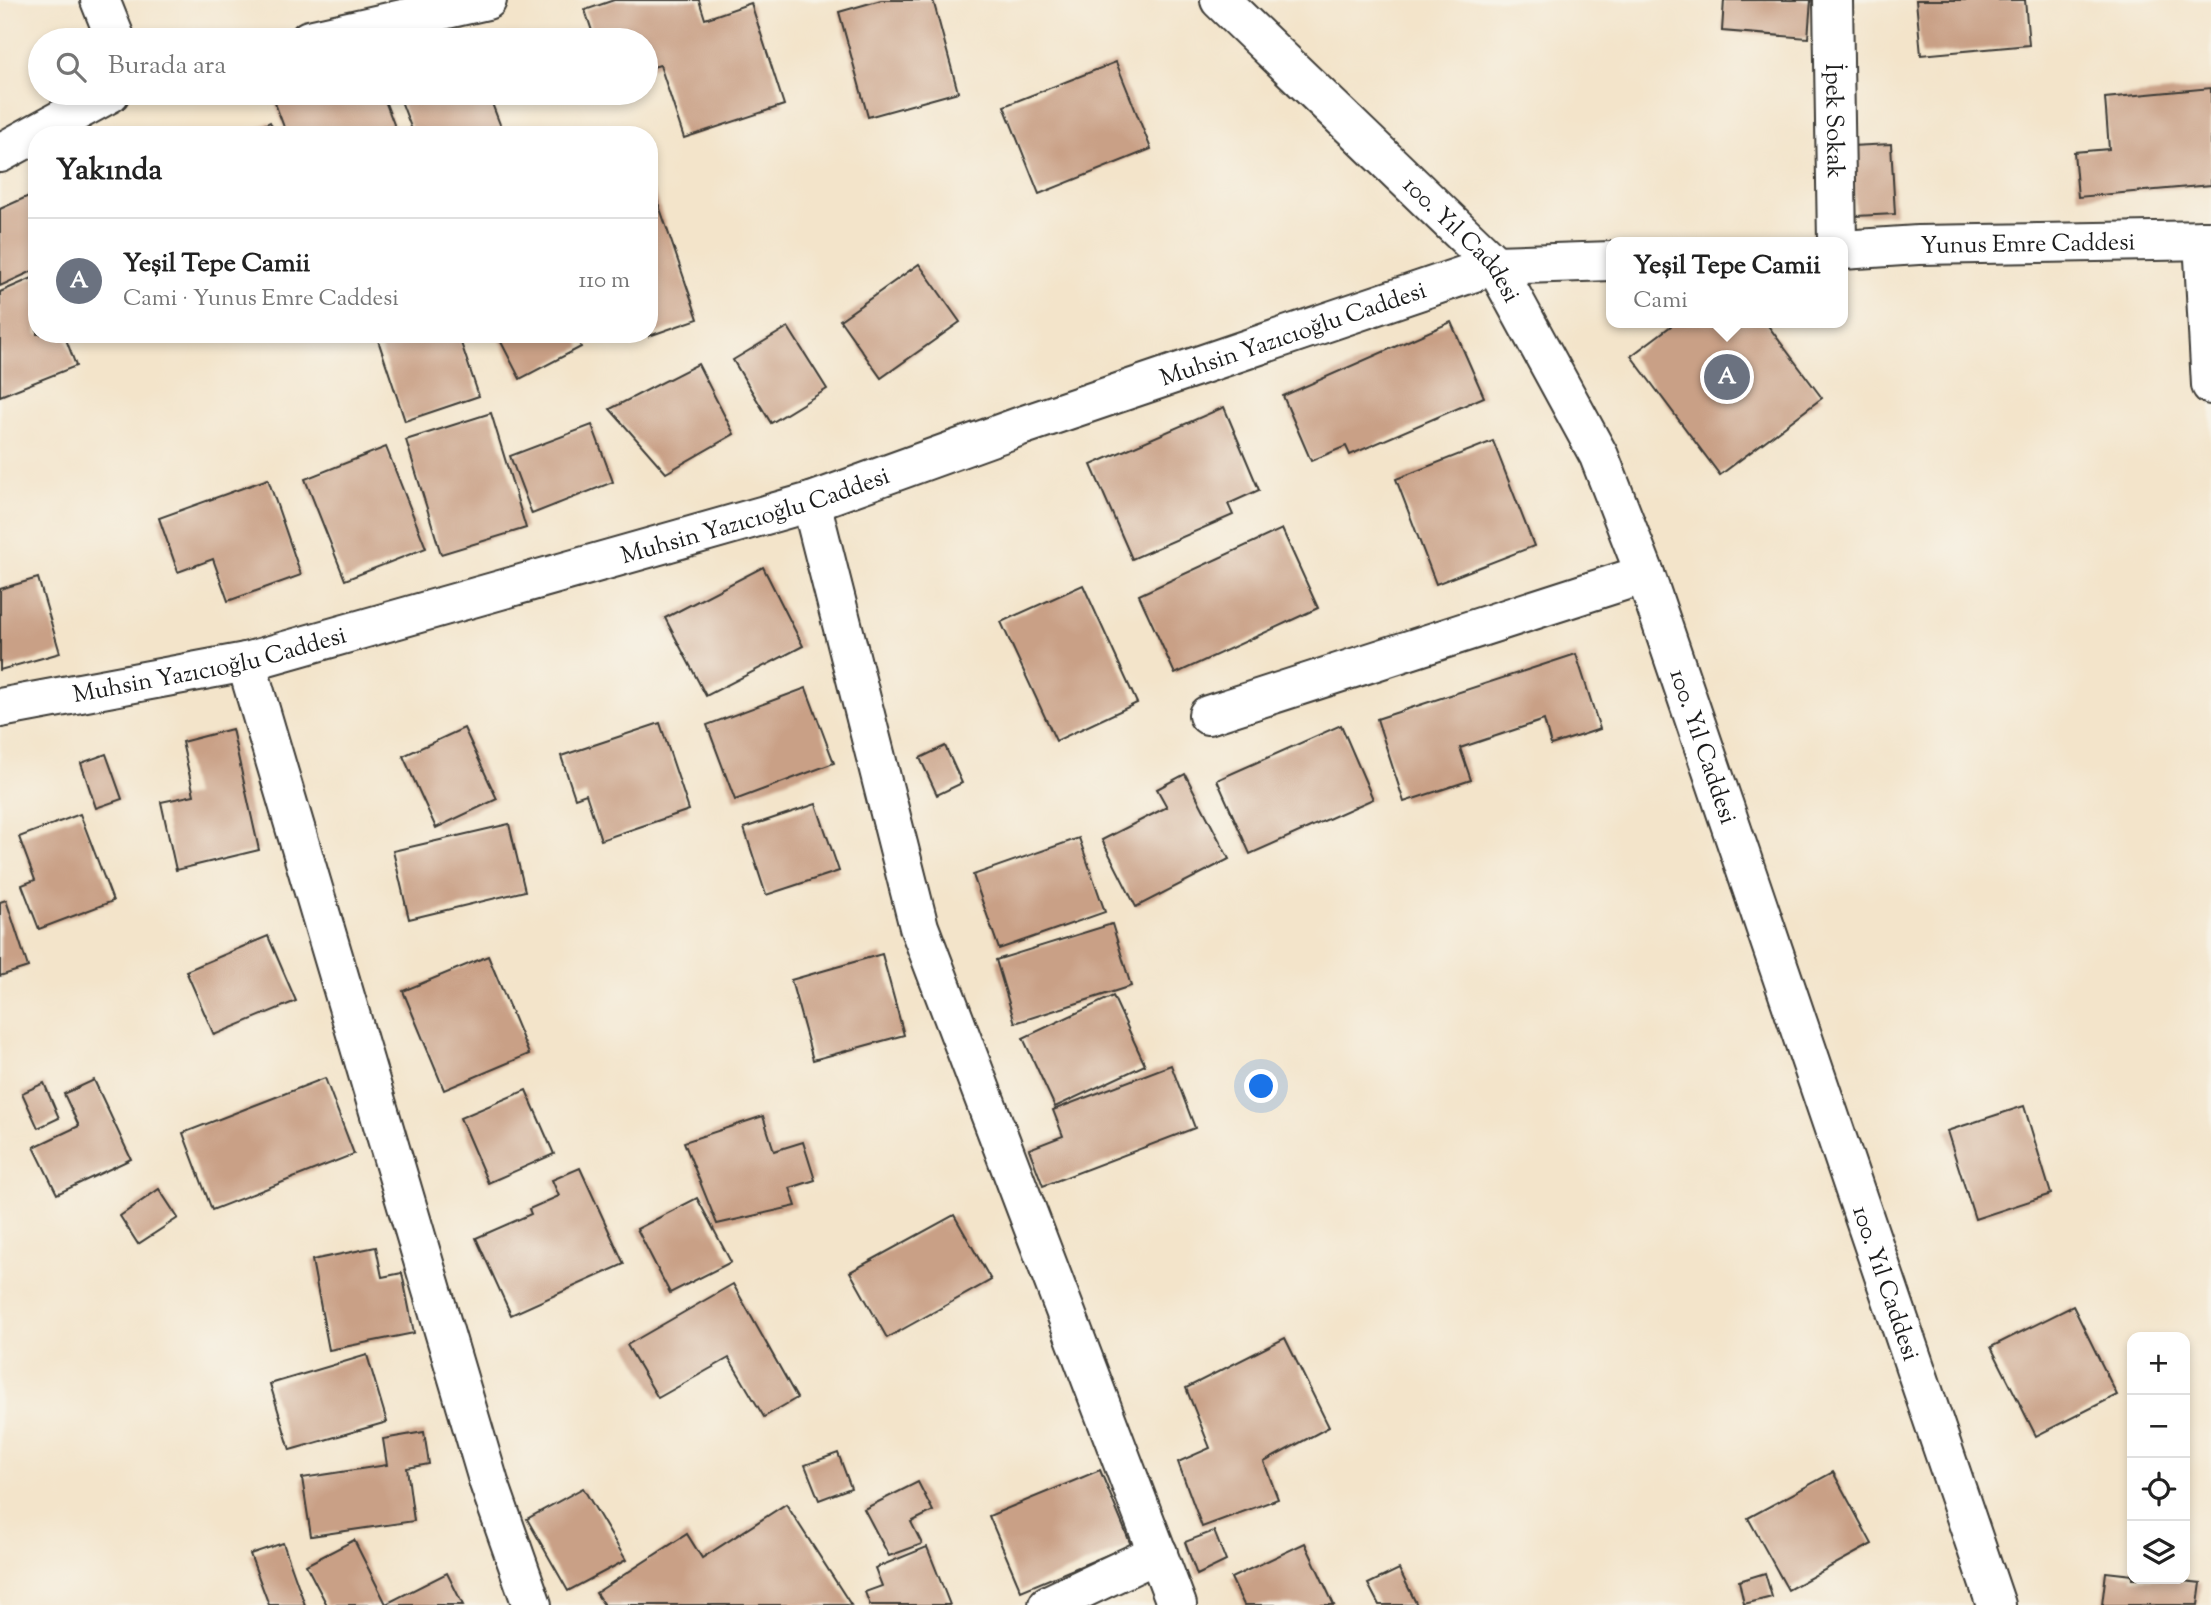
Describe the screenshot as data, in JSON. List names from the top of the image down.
{
  "streets": {
    "street": [
      "İpek Sokak",
      "100. Yıl Caddesi",
      "Yunus Emre Caddesi",
      "Muhsin Yazıcıoğlu Caddesi"
    ]
  },
  "crossings": [
    ["100. Yıl Caddesi", "Muhsin Yazıcıoğlu Caddesi"]
  ],
  "page": {
    "search": "Burada ara",
    "heading": "Yakında",
    "list": [
      {
        "mark": "A",
        "name": "Yeşil Tepe Camii",
        "note": "Cami · Yunus Emre Caddesi",
        "value": "110 m"
      }
    ],
    "popup": ["Yeşil Tepe Camii", "Cami"],
    "pins": "A",
    "map_buttons": ["+", "−"]
  }
}
